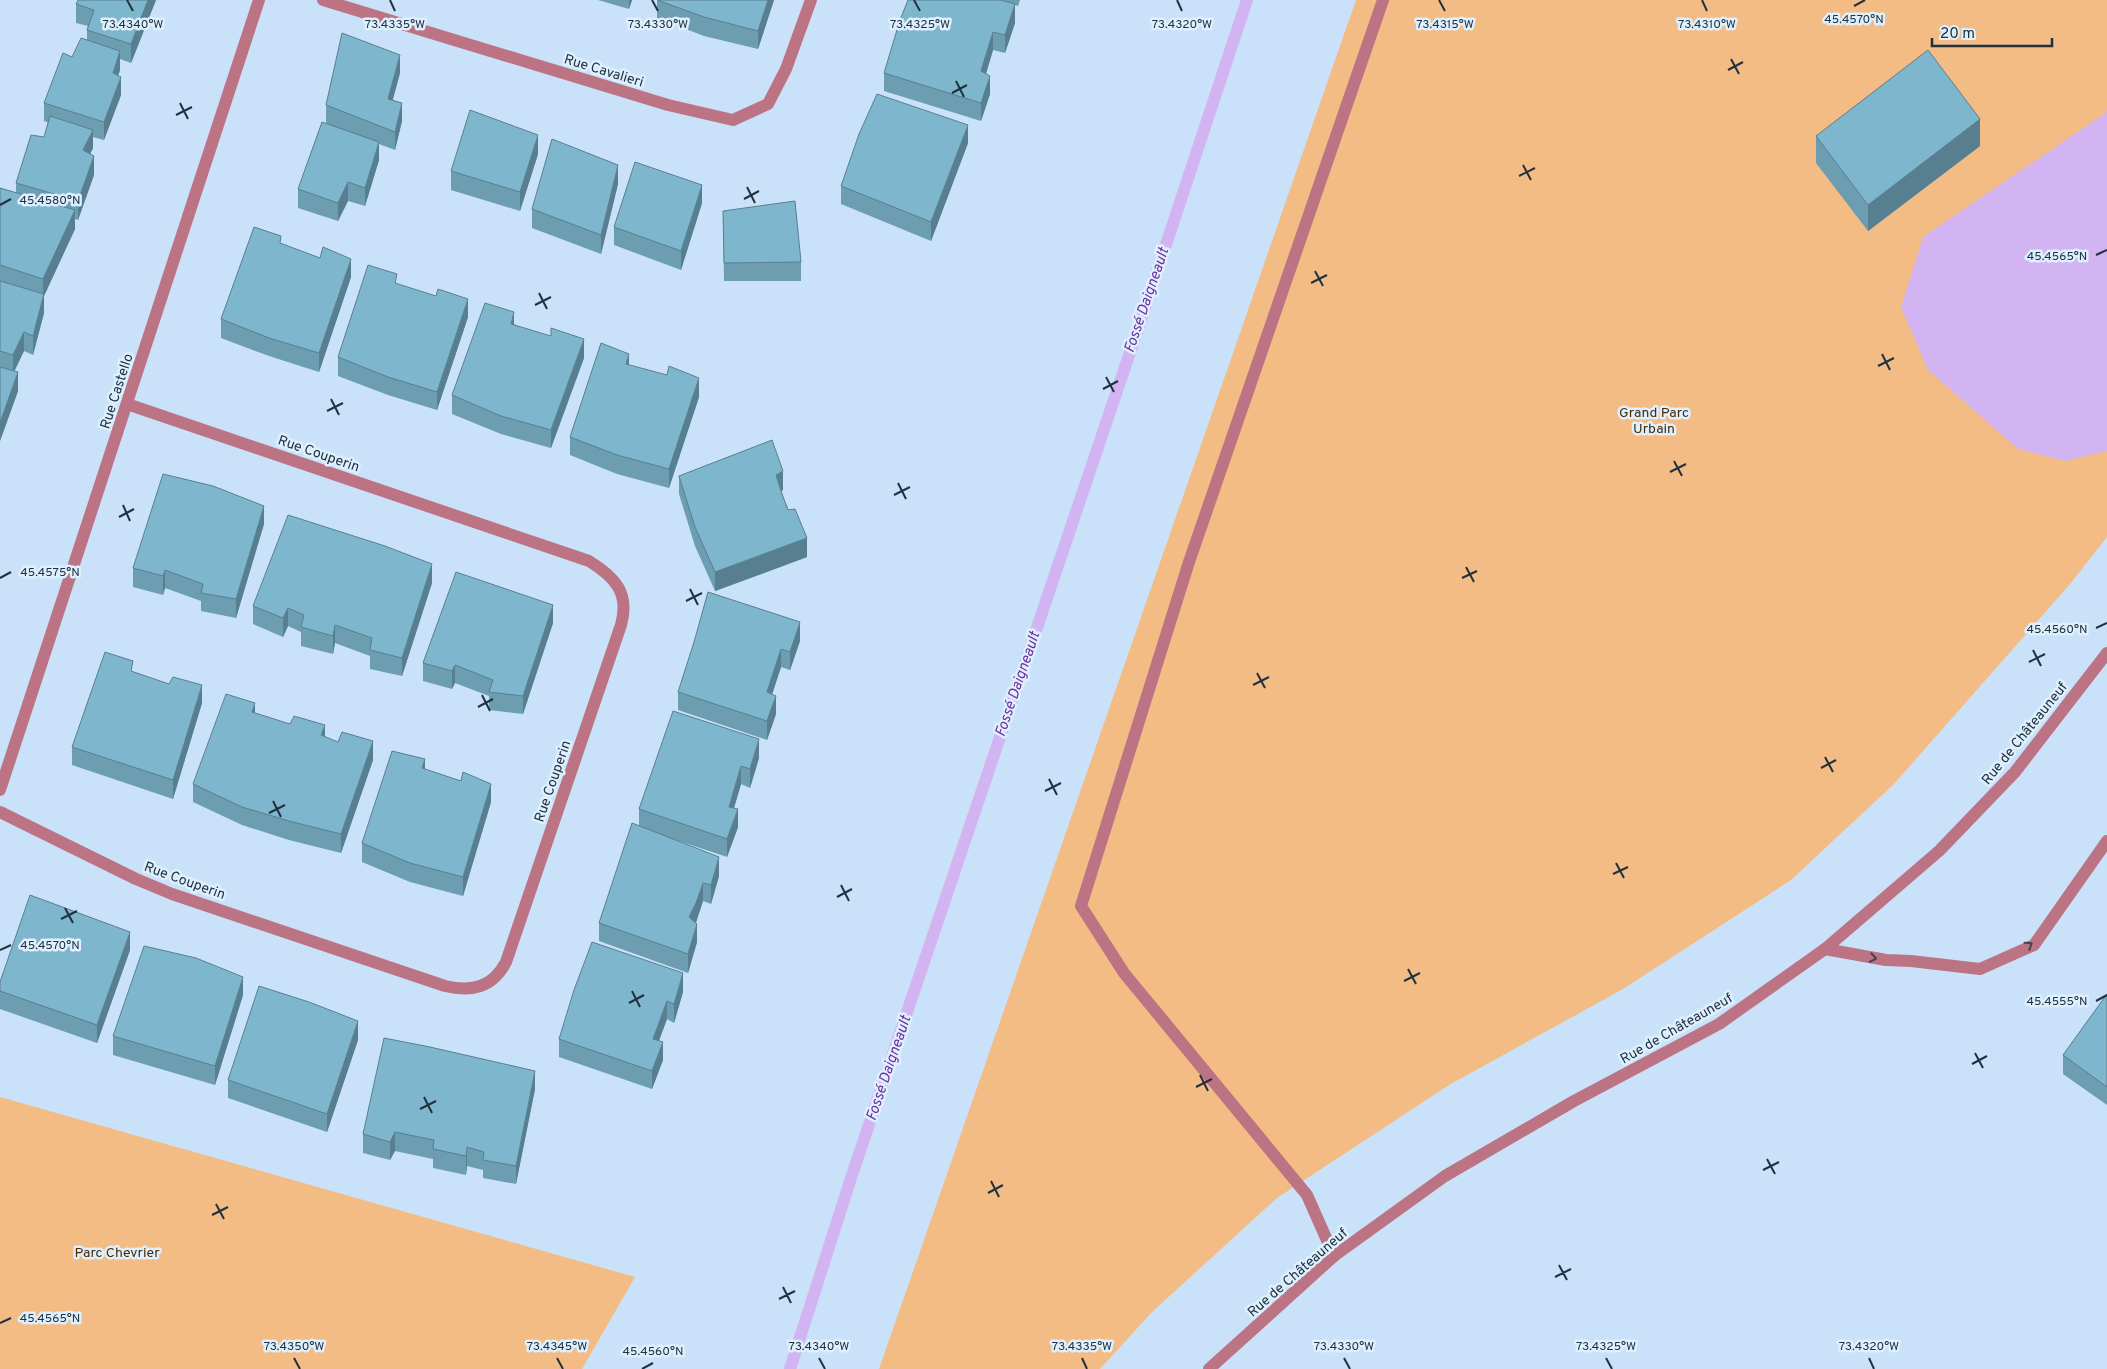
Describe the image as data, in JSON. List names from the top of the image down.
{
  "streets": {
    "street": [
      "Rue Cavalieri",
      "Rue Castello",
      "Rue Couperin",
      "Rue de Châteauneuf"
    ]
  },
  "crossings": [
    ["Rue Castello", "Rue Couperin"]
  ],
  "water": ["Fossé Daigneault"],
  "parks": ["Grand Parc Urbain", "Parc Chevrier"],
  "scale_bar": "20 m",
  "coordinates": [
    "45.4570°N",
    "73.4340°W",
    "73.4335°W",
    "73.4330°W",
    "73.4325°W",
    "73.4320°W",
    "73.4315°W",
    "73.4310°W",
    "45.4580°N",
    "45.4565°N",
    "45.4575°N",
    "45.4560°N",
    "45.4555°N",
    "73.4350°W",
    "73.4345°W"
  ]
}
